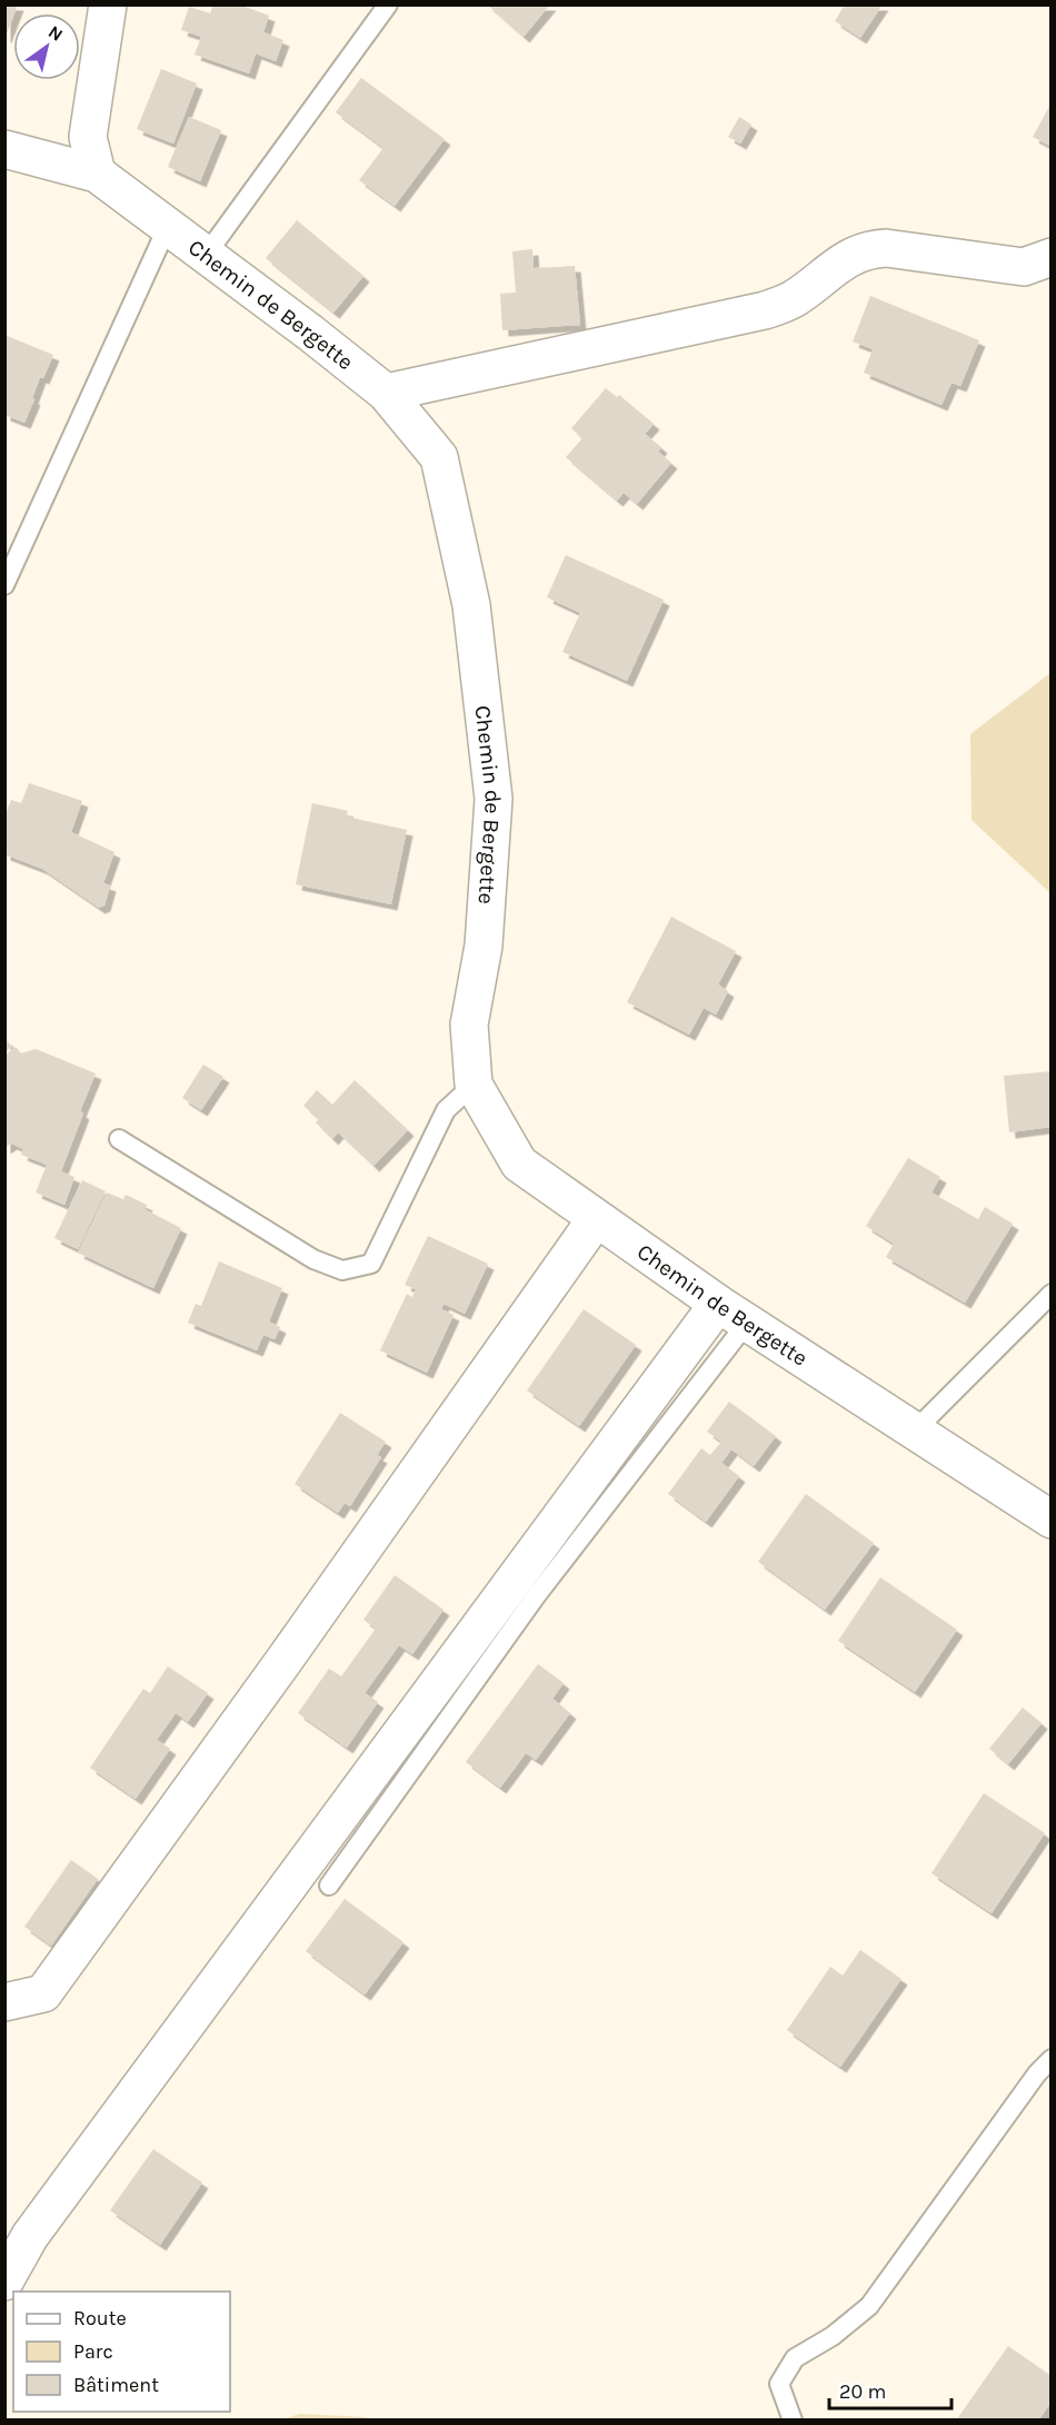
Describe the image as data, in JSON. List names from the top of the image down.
{
  "streets": {
    "street": ["Chemin de Bergette"]
  },
  "legend": ["Route", "Parc", "Bâtiment"],
  "scale_bar": "20 m",
  "north": "top right"
}
